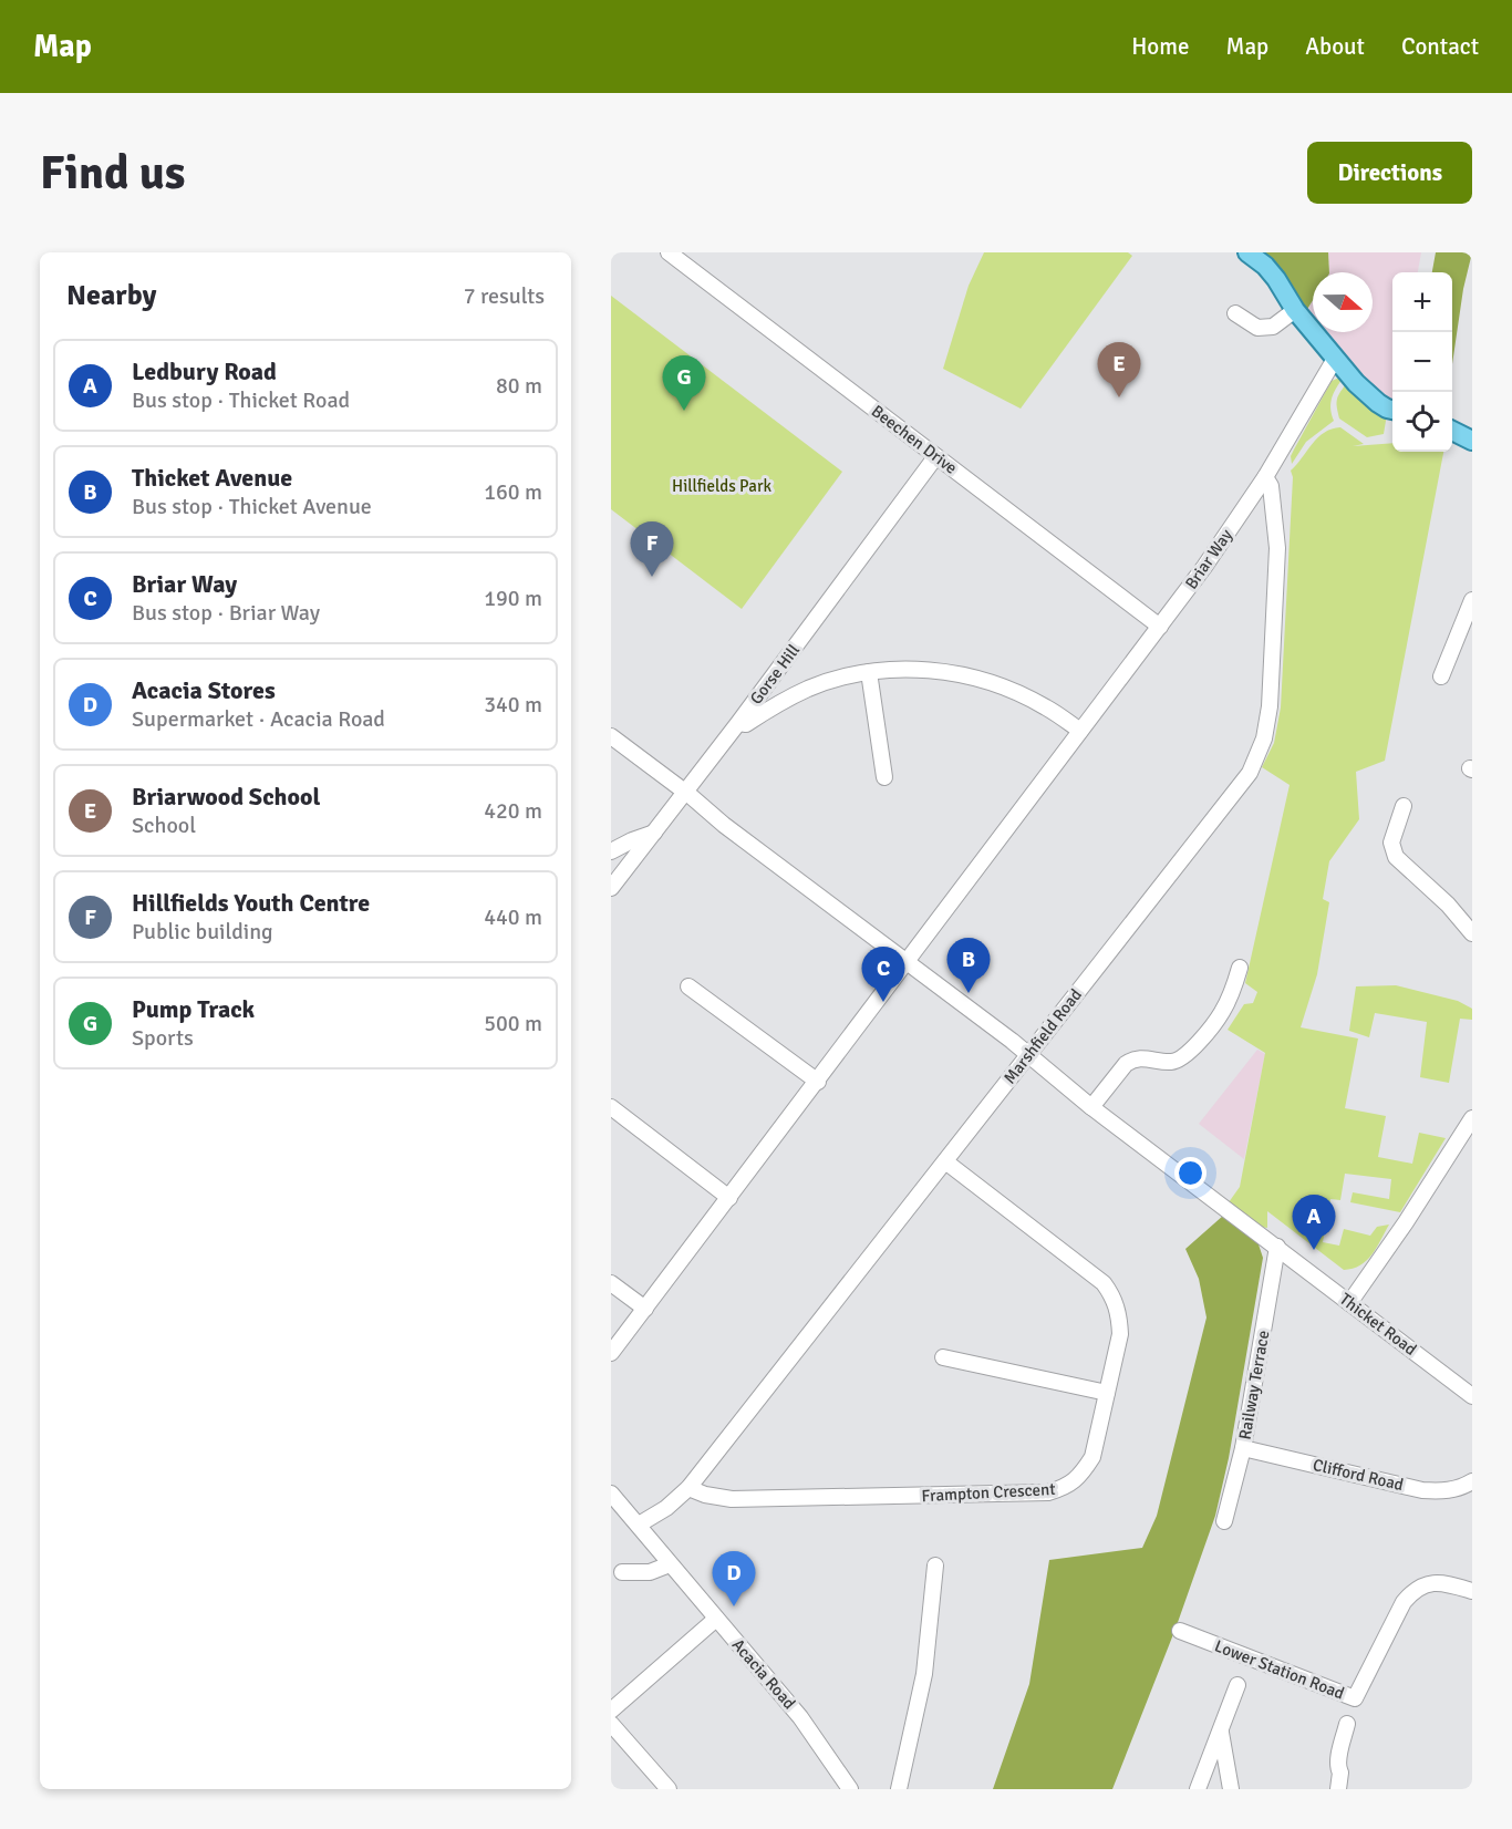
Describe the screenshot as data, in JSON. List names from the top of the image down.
{
  "streets": {
    "street": [
      "Beechen Drive",
      "Briar Way",
      "Gorse Hill",
      "Marshfield Road",
      "Thicket Road",
      "Railway Terrace",
      "Clifford Road",
      "Frampton Crescent",
      "Lower Station Road",
      "Acacia Road"
    ]
  },
  "crossings": [
    ["Beechen Drive", "Briar Way"],
    ["Beechen Drive", "Gorse Hill"],
    ["Briar Way", "Marshfield Road"],
    ["Briar Way", "Thicket Road"],
    ["Gorse Hill", "Thicket Road"],
    ["Marshfield Road", "Thicket Road"],
    ["Marshfield Road", "Frampton Crescent"],
    ["Marshfield Road", "Acacia Road"],
    ["Thicket Road", "Railway Terrace"],
    ["Railway Terrace", "Clifford Road"]
  ],
  "parks": ["Hillfields Park"],
  "north": "right",
  "page": {
    "header": "Map",
    "nav": [
      "Home",
      "Map",
      "About",
      "Contact"
    ],
    "buttons": "Directions",
    "title": "Find us",
    "heading": ["Nearby", "7 results"],
    "map_buttons": ["+", "−"],
    "list": [
      {
        "mark": "A",
        "name": "Ledbury Road",
        "note": "Bus stop · Thicket Road",
        "value": "80 m"
      },
      {
        "mark": "B",
        "name": "Thicket Avenue",
        "note": "Bus stop · Thicket Avenue",
        "value": "160 m"
      },
      {
        "mark": "C",
        "name": "Briar Way",
        "note": "Bus stop · Briar Way",
        "value": "190 m"
      },
      {
        "mark": "D",
        "name": "Acacia Stores",
        "note": "Supermarket · Acacia Road",
        "value": "340 m"
      },
      {
        "mark": "E",
        "name": "Briarwood School",
        "note": "School",
        "value": "420 m"
      },
      {
        "mark": "F",
        "name": "Hillfields Youth Centre",
        "note": "Public building",
        "value": "440 m"
      },
      {
        "mark": "G",
        "name": "Pump Track",
        "note": "Sports",
        "value": "500 m"
      }
    ],
    "pins": [
      "E",
      "G",
      "F",
      "B",
      "C",
      "A",
      "D"
    ]
  }
}
